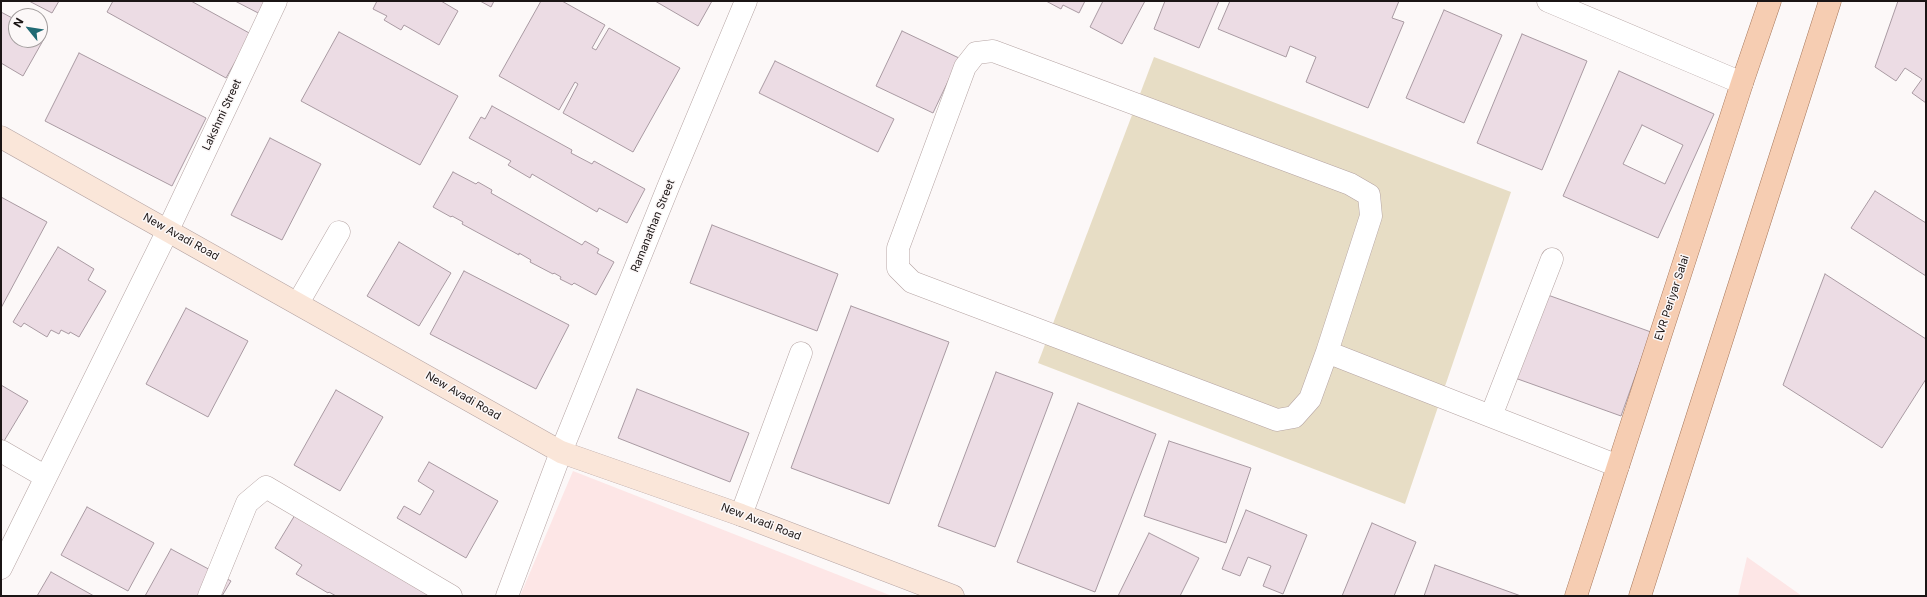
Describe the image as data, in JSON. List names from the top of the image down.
{
  "streets": {
    "main road": ["New Avadi Road", "EVR Periyar Salai"],
    "street": ["Lakshmi Street", "Ramanathan Street"]
  },
  "crossings": [
    ["Lakshmi Street", "New Avadi Road"],
    ["Ramanathan Street", "New Avadi Road"]
  ],
  "north": "top left"
}
